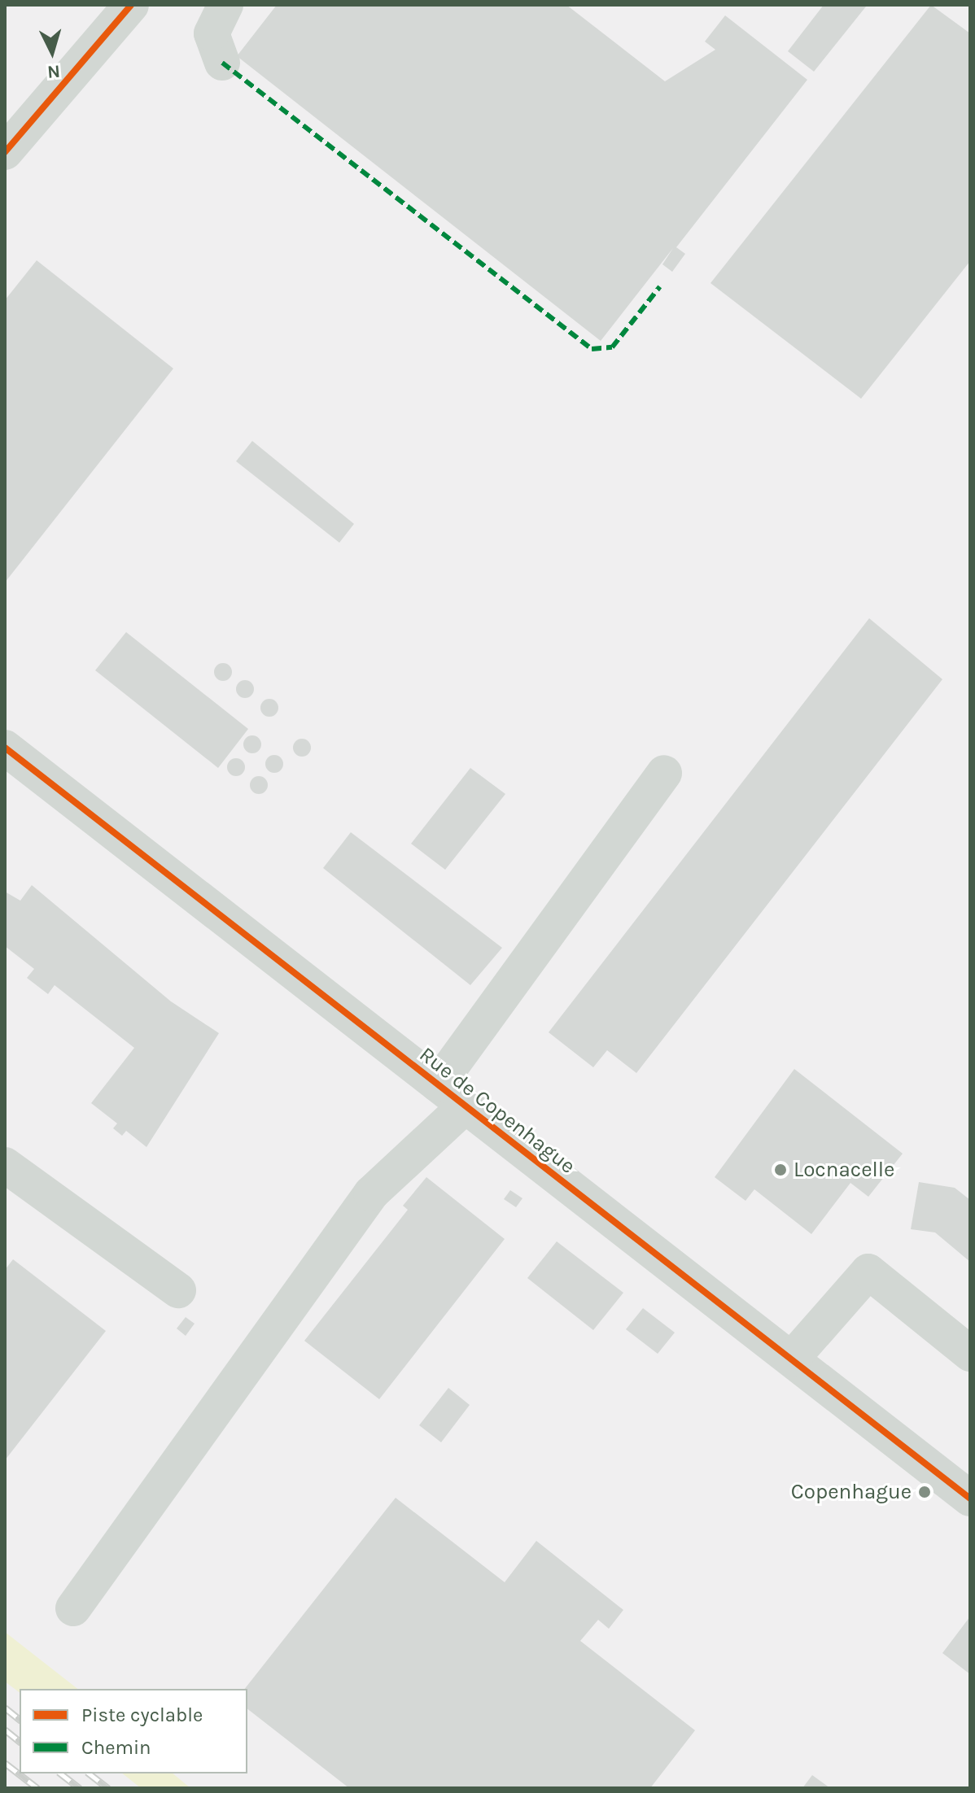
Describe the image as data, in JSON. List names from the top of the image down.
{
  "streets": {
    "street": ["Rue de Copenhague"]
  },
  "places": ["Locnacelle", "Copenhague"],
  "legend": ["Piste cyclable", "Chemin"],
  "north": "bottom"
}
